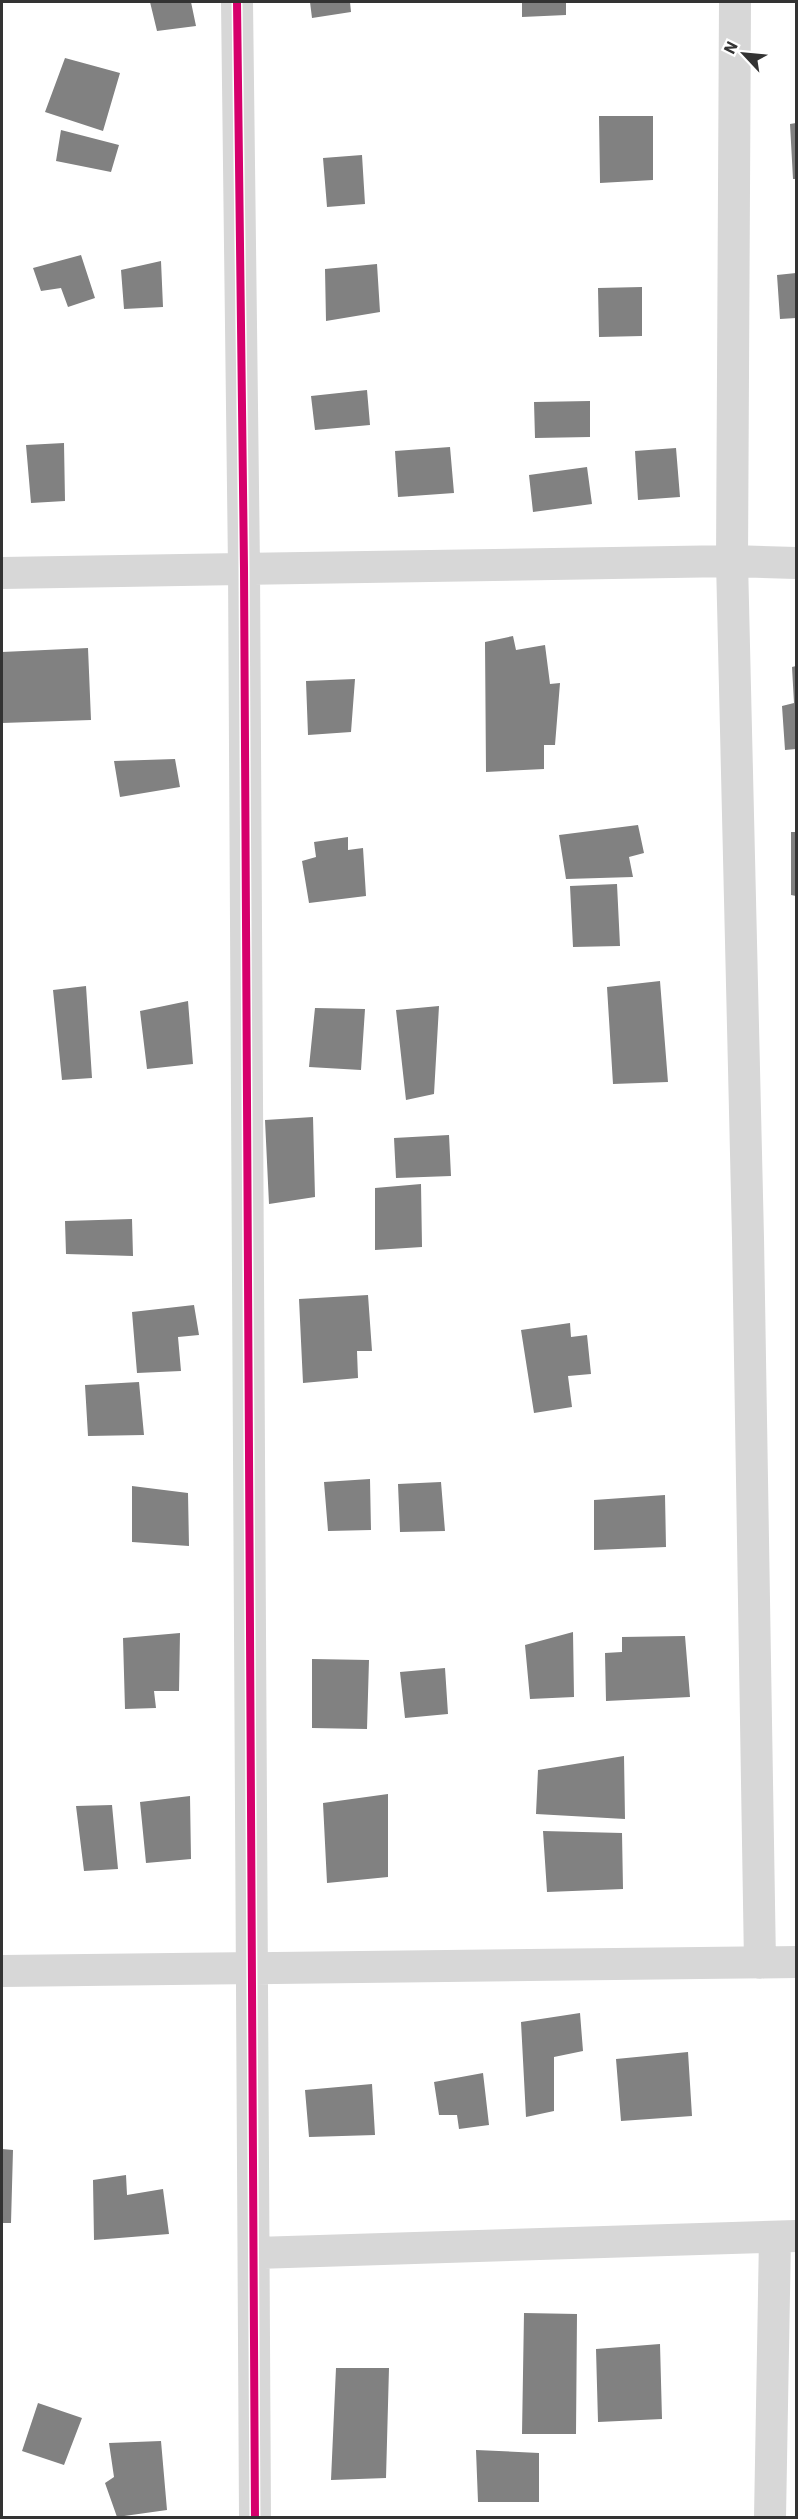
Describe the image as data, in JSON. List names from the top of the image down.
{
  "north": "top left"
}
